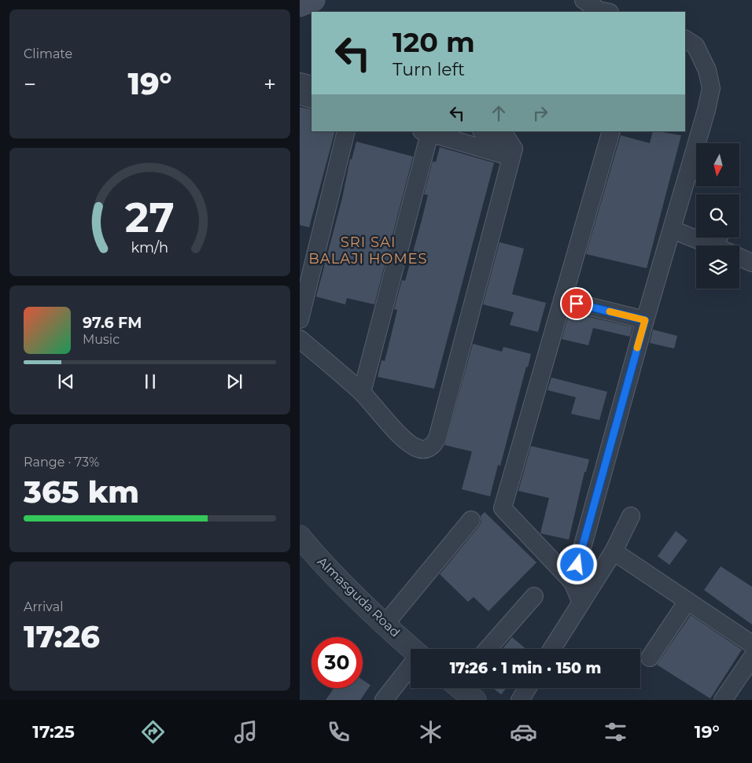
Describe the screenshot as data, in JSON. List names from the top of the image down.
{
  "streets": {
    "street": ["Almasguda Road"]
  },
  "districts": ["SRI SAI BALAJI HOMES"],
  "north": "bottom",
  "page": {
    "tile": [
      "Climate",
      ["Range · 73%", "365 km"],
      ["Arrival", "17:26"]
    ],
    "turn": ["120 m", "Turn left"],
    "heat": ["−", "19°", "+"],
    "song": ["97.6 FM", "Music"],
    "limit": "30",
    "trip": "17:26 · 1 min · 150 m",
    "tabs": ["17:25", "19°"],
    "gauge": ["27", "km/h"]
  }
}
